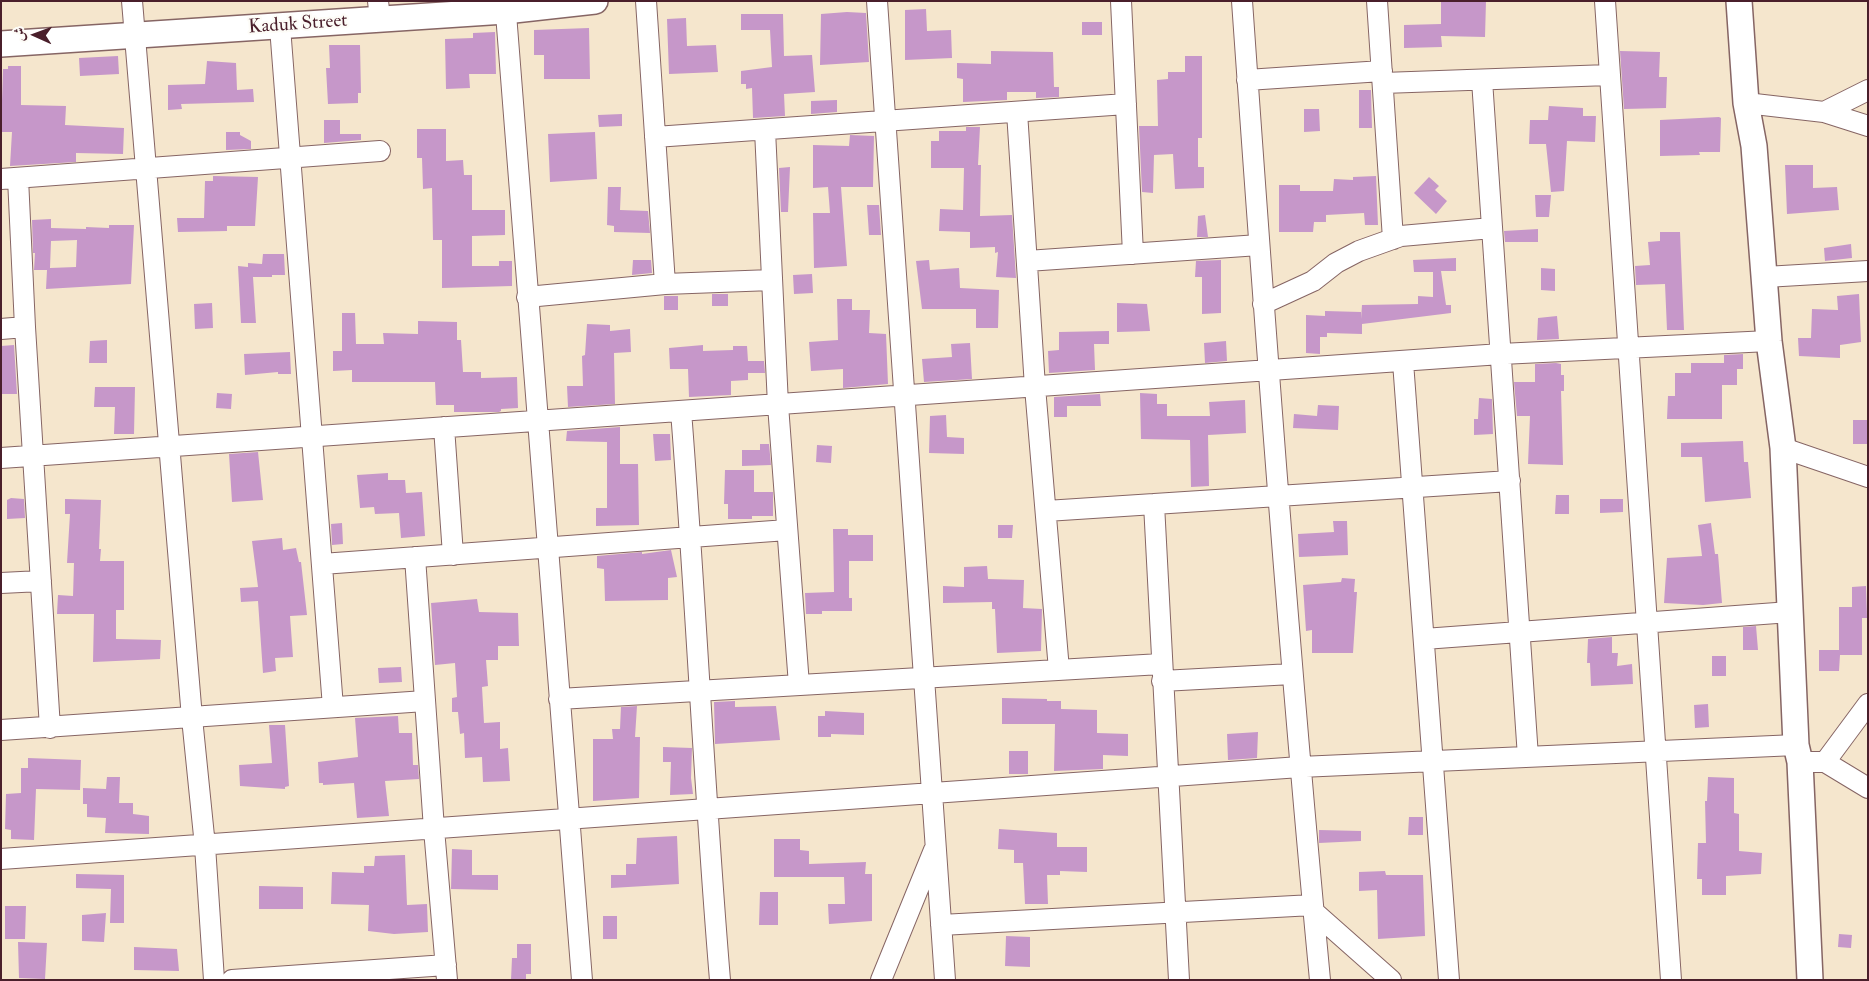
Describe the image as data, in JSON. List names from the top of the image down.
{
  "streets": {
    "street": ["Kaduk Street"]
  },
  "north": "left"
}
